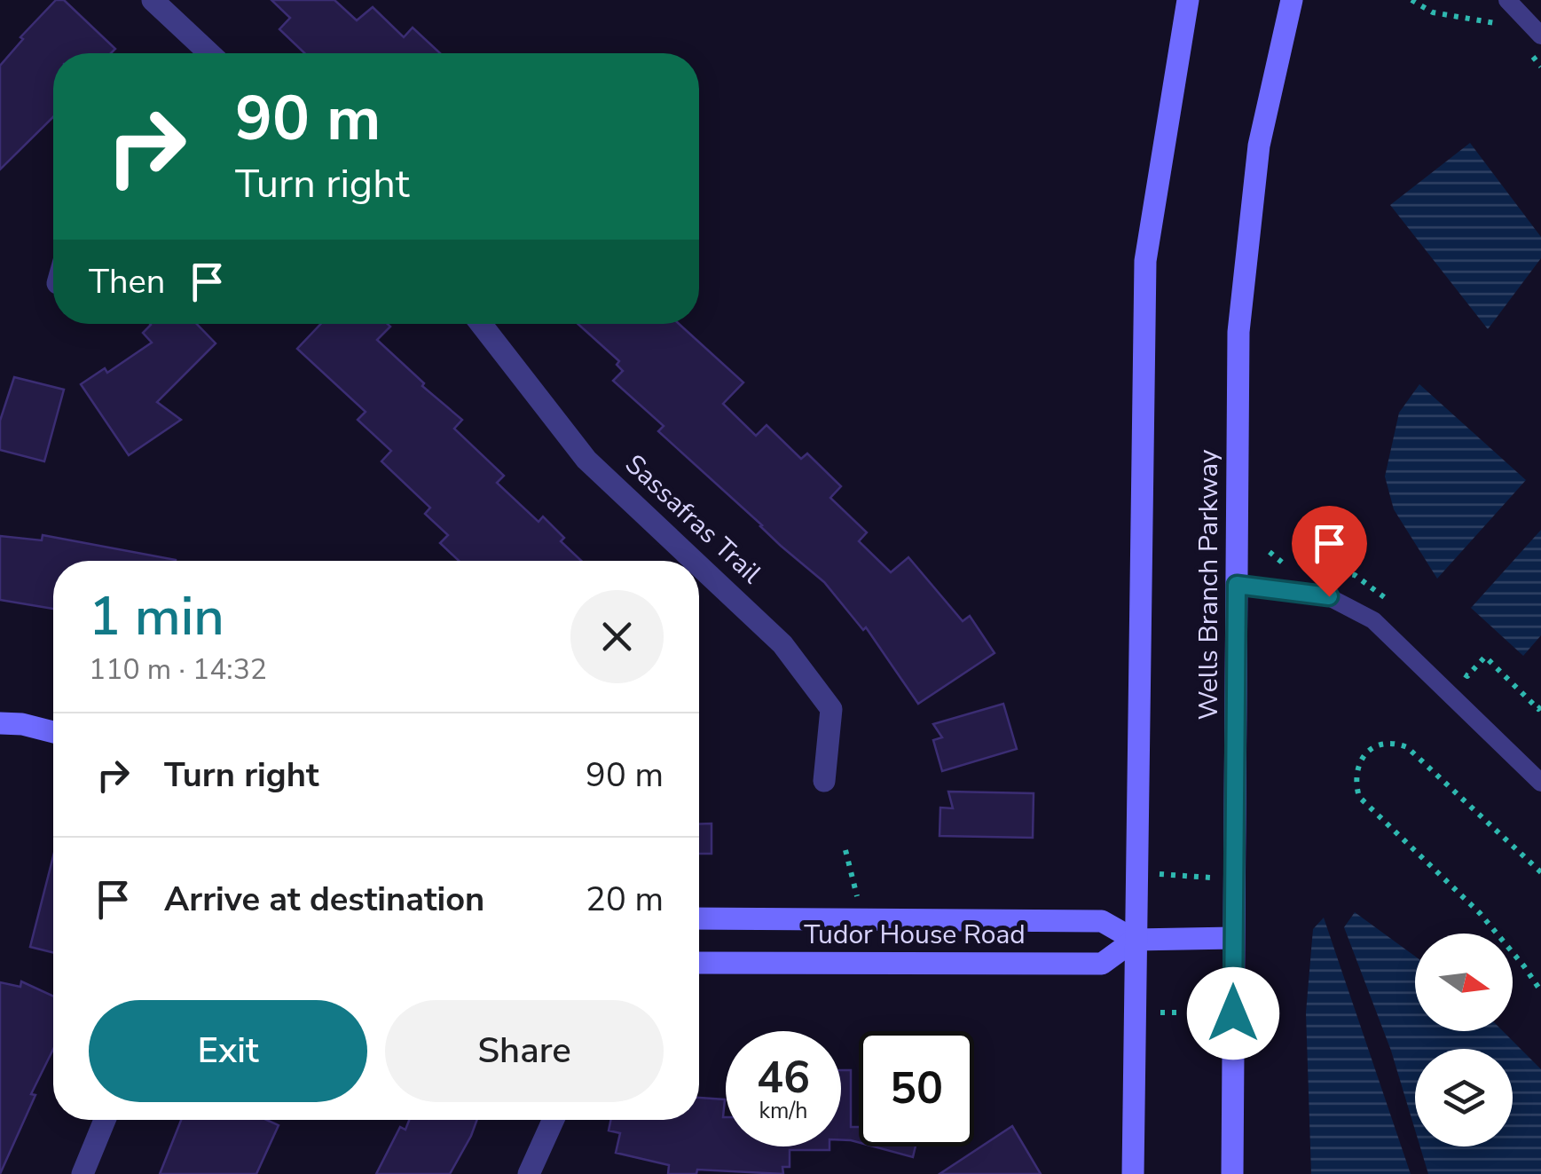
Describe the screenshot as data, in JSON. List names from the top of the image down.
{
  "streets": {
    "main road": ["Wells Branch Parkway", "Tudor House Road"],
    "street": ["Sassafras Trail"]
  },
  "crossings": [
    ["Wells Branch Parkway", "Tudor House Road"]
  ],
  "north": "right",
  "page": {
    "turn": ["90 m", "Turn right"],
    "then": "Then",
    "heading": ["1 min", "110 m · 14:32"],
    "list": [
      {
        "name": "Turn right",
        "value": "90 m"
      },
      {
        "name": "Arrive at destination",
        "value": "20 m"
      }
    ],
    "buttons": ["Exit", "Share"],
    "speed": "46 km/h",
    "limit": "50"
  }
}
